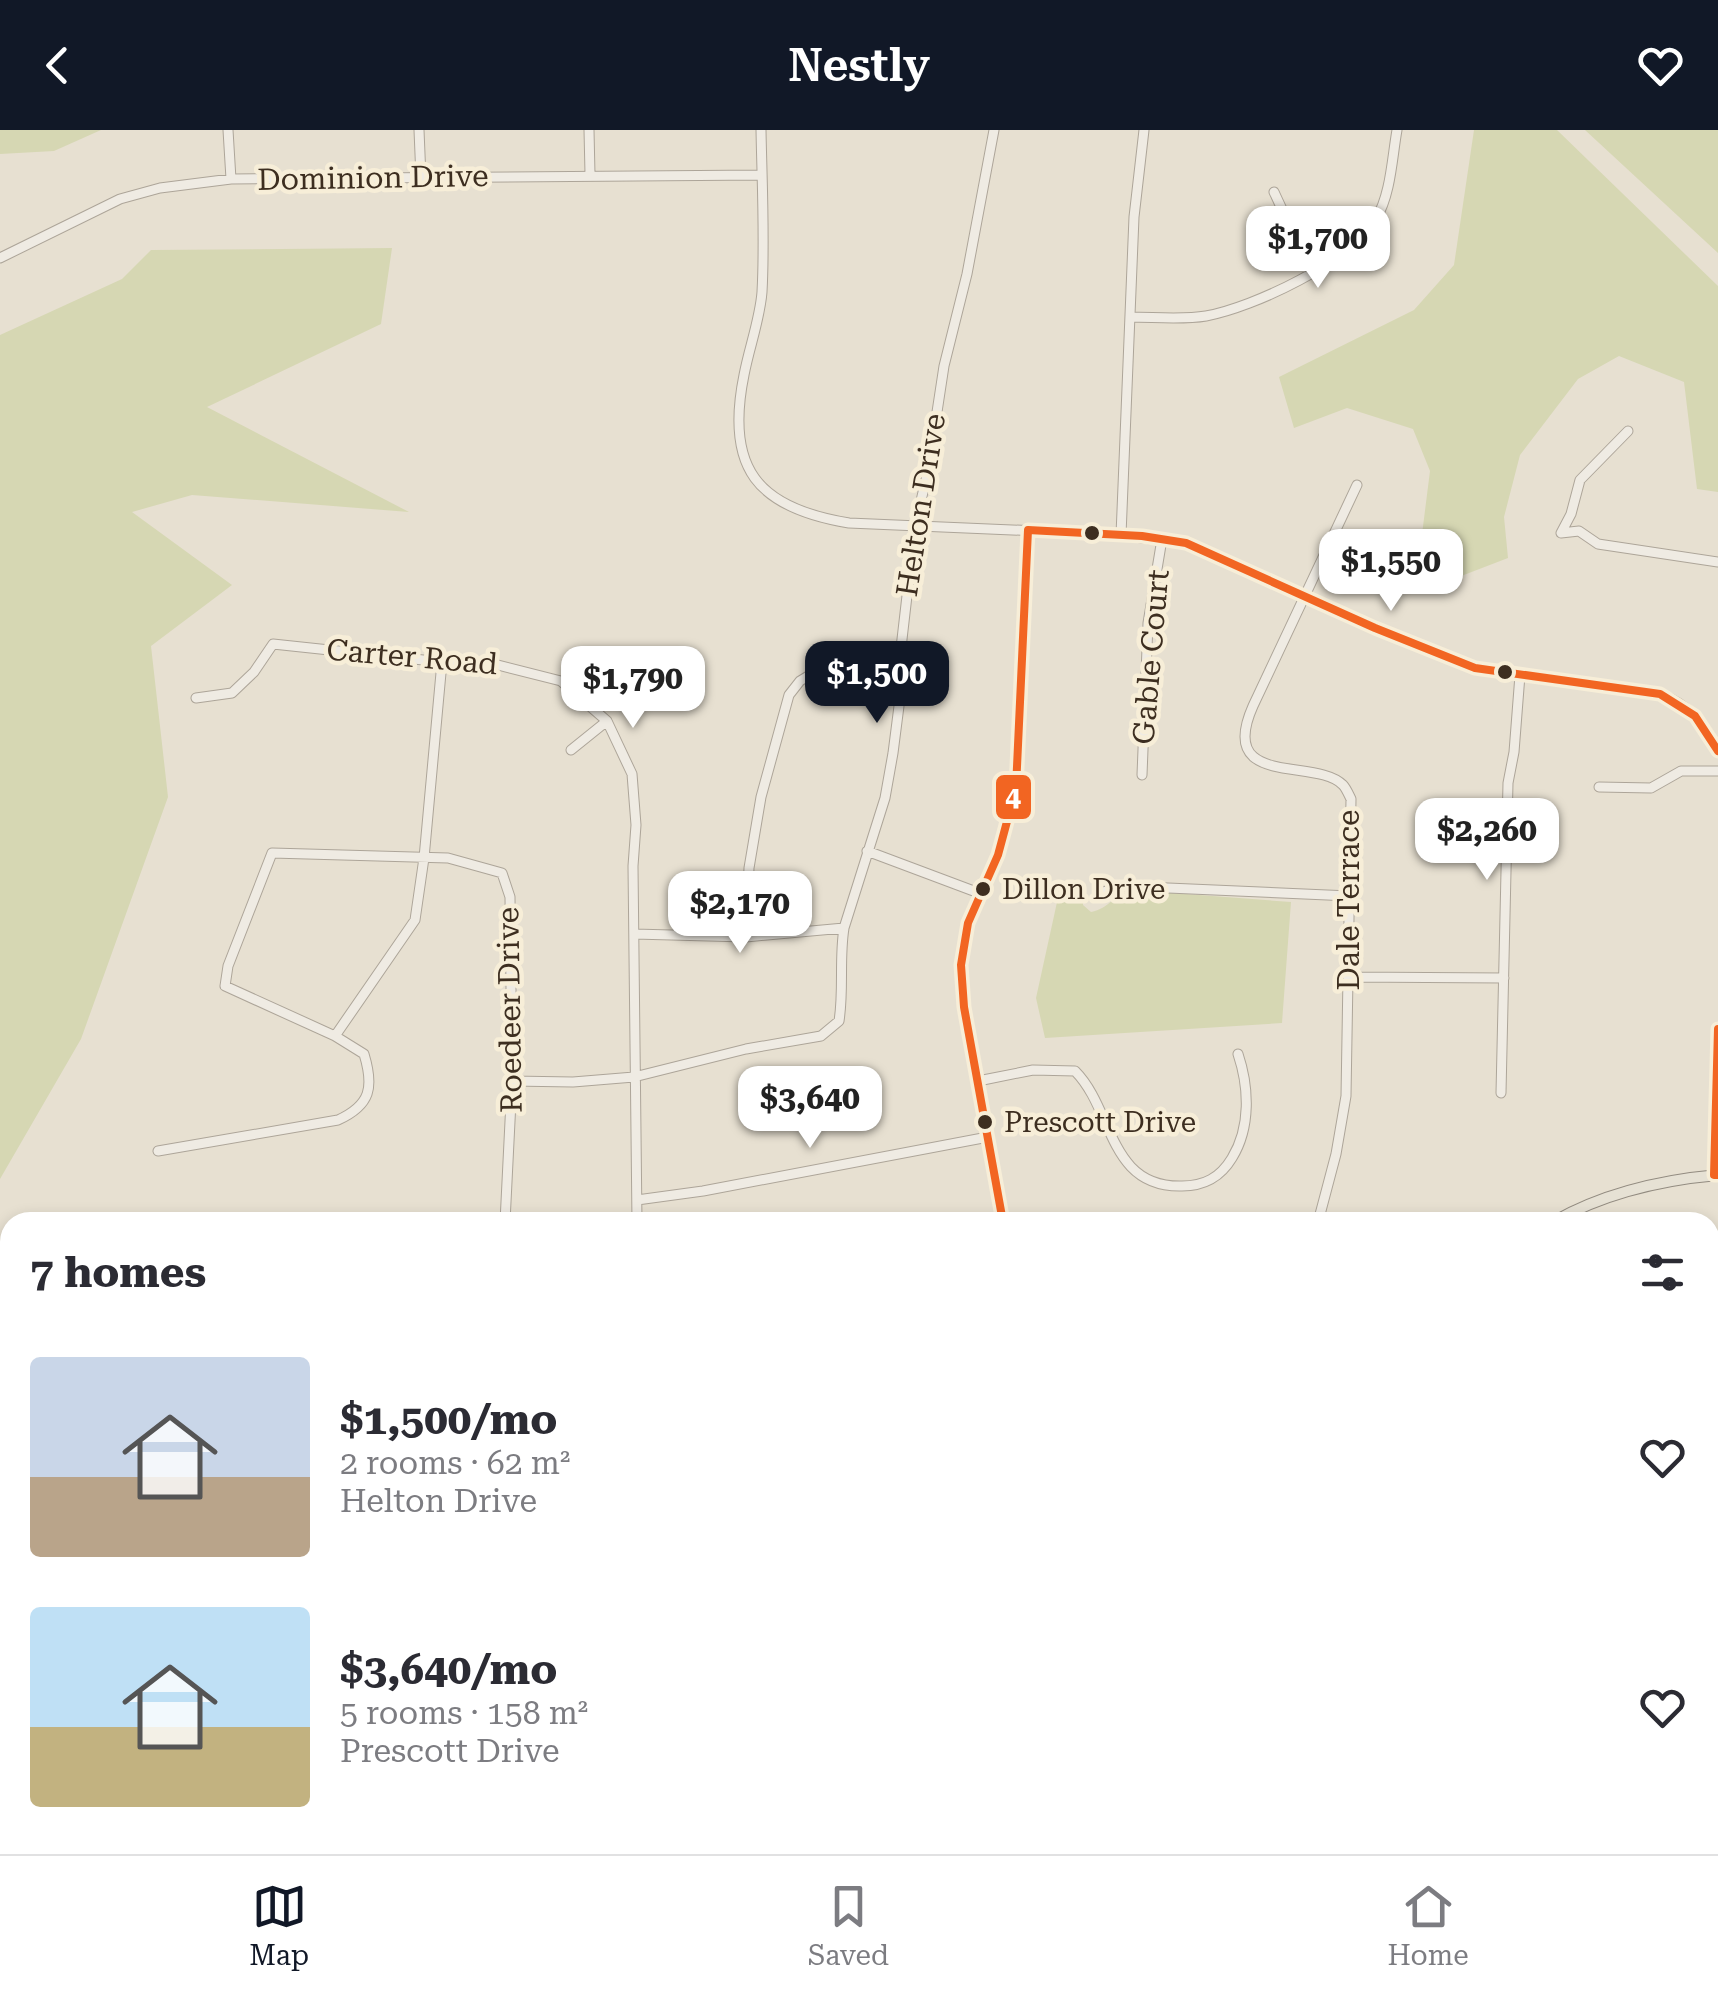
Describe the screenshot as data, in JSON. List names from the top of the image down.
{
  "streets": {
    "street": [
      "Dominion Drive",
      "Helton Drive",
      "Carter Road",
      "Gable Court",
      "Dale Terrace",
      "Roedeer Drive"
    ]
  },
  "crossings": [
    ["Helton Drive", "Carter Road"],
    ["Helton Drive", "Roedeer Drive"]
  ],
  "places": ["Dillon Drive", "Prescott Drive"],
  "lines": ["transit line 4"],
  "page": {
    "header": "Nestly",
    "price": [
      "$1,700",
      "$1,550",
      "$1,500",
      "$1,790",
      "$2,260",
      "$2,170",
      "$3,640"
    ],
    "heading": "7 homes",
    "list": [
      {
        "name": "$1,500/mo",
        "note": "2 rooms · 62 m² · Helton Drive"
      },
      {
        "name": "$3,640/mo",
        "note": "5 rooms · 158 m² · Prescott Drive"
      }
    ],
    "tabs": ["Map", "Saved", "Home"]
  }
}
